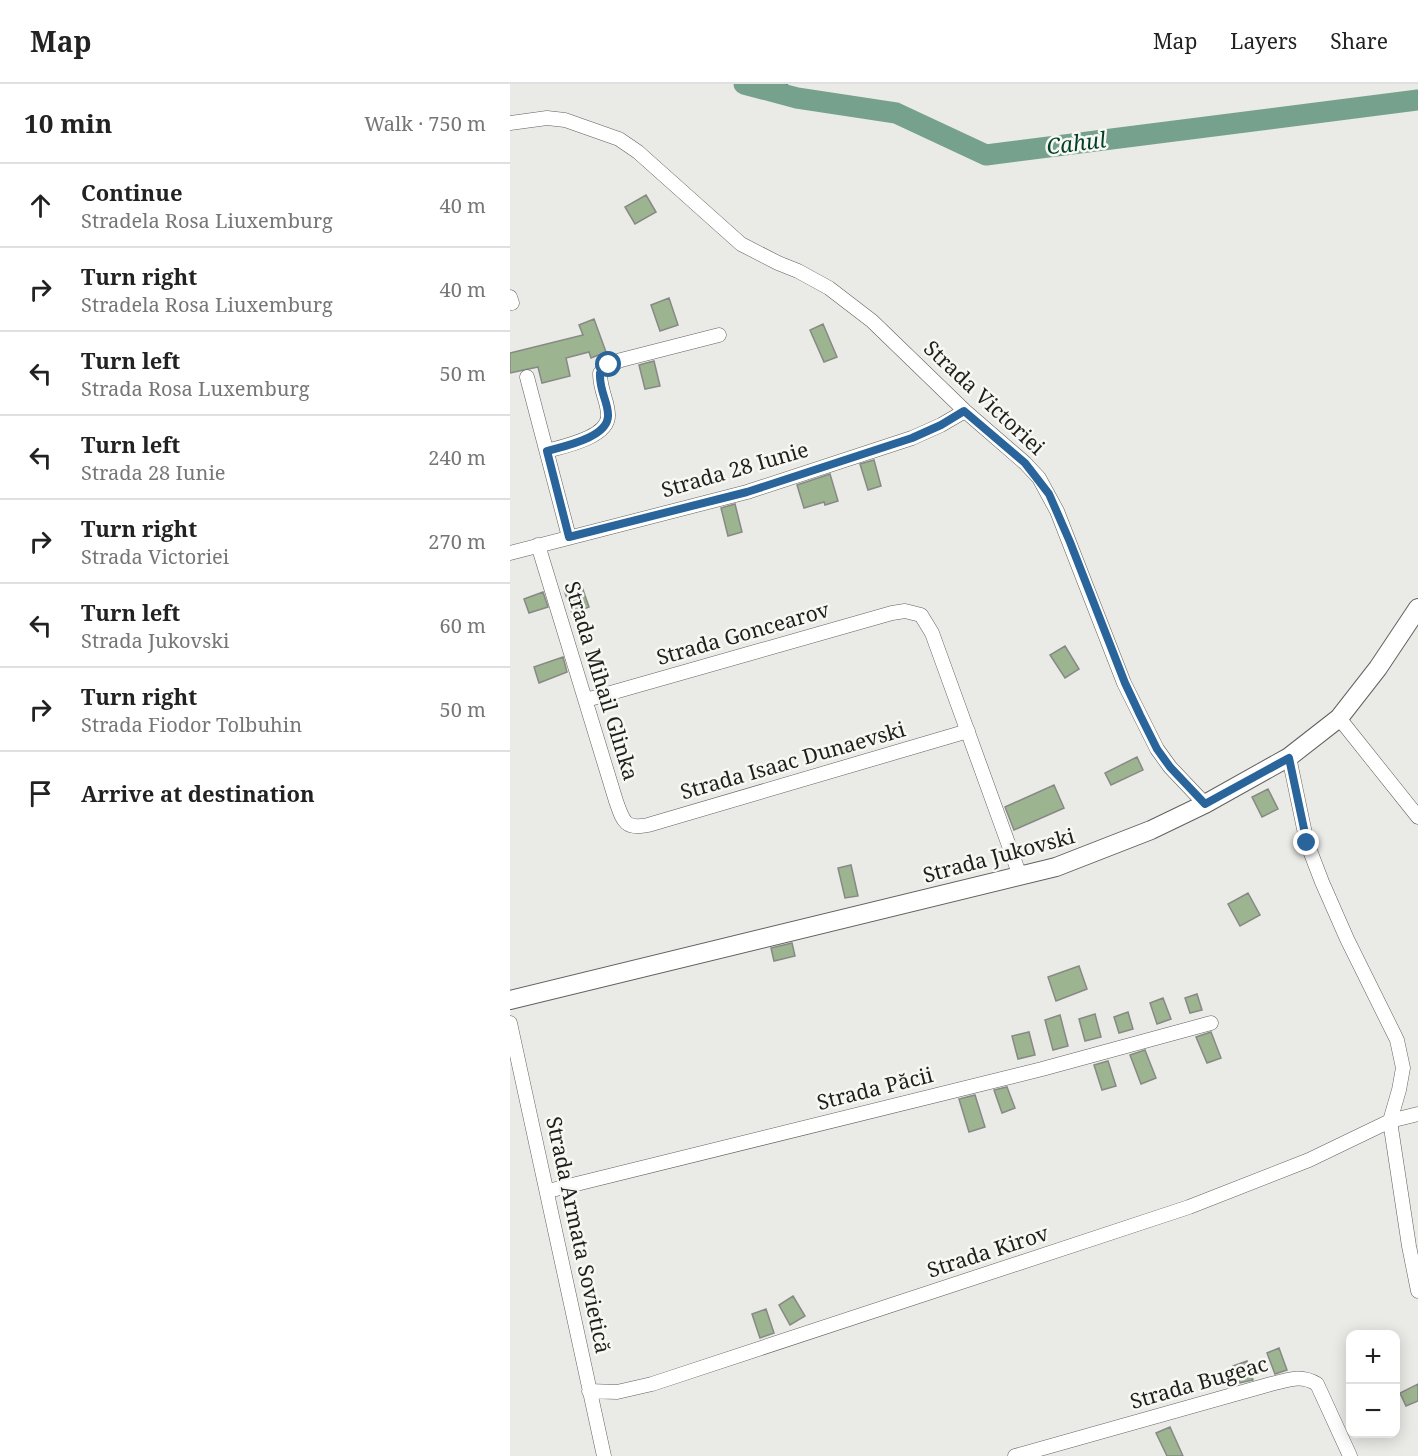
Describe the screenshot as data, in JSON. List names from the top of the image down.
{
  "streets": {
    "main road": ["Strada Jukovski"],
    "street": [
      "Strada Victoriei",
      "Strada 28 Iunie",
      "Strada Goncearov",
      "Strada Mihail Glinka",
      "Strada Isaac Dunaevski",
      "Strada Păcii",
      "Strada Armata Sovietică",
      "Strada Kirov",
      "Strada Bugeac"
    ]
  },
  "crossings": [
    ["Strada Victoriei", "Strada 28 Iunie"],
    ["Strada Victoriei", "Strada Jukovski"],
    ["Strada 28 Iunie", "Strada Mihail Glinka"],
    ["Strada Goncearov", "Strada Mihail Glinka"],
    ["Strada Goncearov", "Strada Isaac Dunaevski"],
    ["Strada Mihail Glinka", "Strada Isaac Dunaevski"],
    ["Strada Păcii", "Strada Armata Sovietică"],
    ["Strada Armata Sovietică", "Strada Kirov"]
  ],
  "water": ["Cahul"],
  "page": {
    "header": "Map",
    "nav": ["Map", "Layers", "Share"],
    "heading": ["10 min", "Walk · 750 m"],
    "list": [
      ["Continue", "Stradela Rosa Liuxemburg", "40 m"],
      ["Turn right", "Stradela Rosa Liuxemburg", "40 m"],
      ["Turn left", "Strada Rosa Luxemburg", "50 m"],
      ["Turn left", "Strada 28 Iunie", "240 m"],
      ["Turn right", "Strada Victoriei", "270 m"],
      ["Turn left", "Strada Jukovski", "60 m"],
      ["Turn right", "Strada Fiodor Tolbuhin", "50 m"],
      "Arrive at destination"
    ],
    "map_buttons": ["+", "−"]
  }
}
